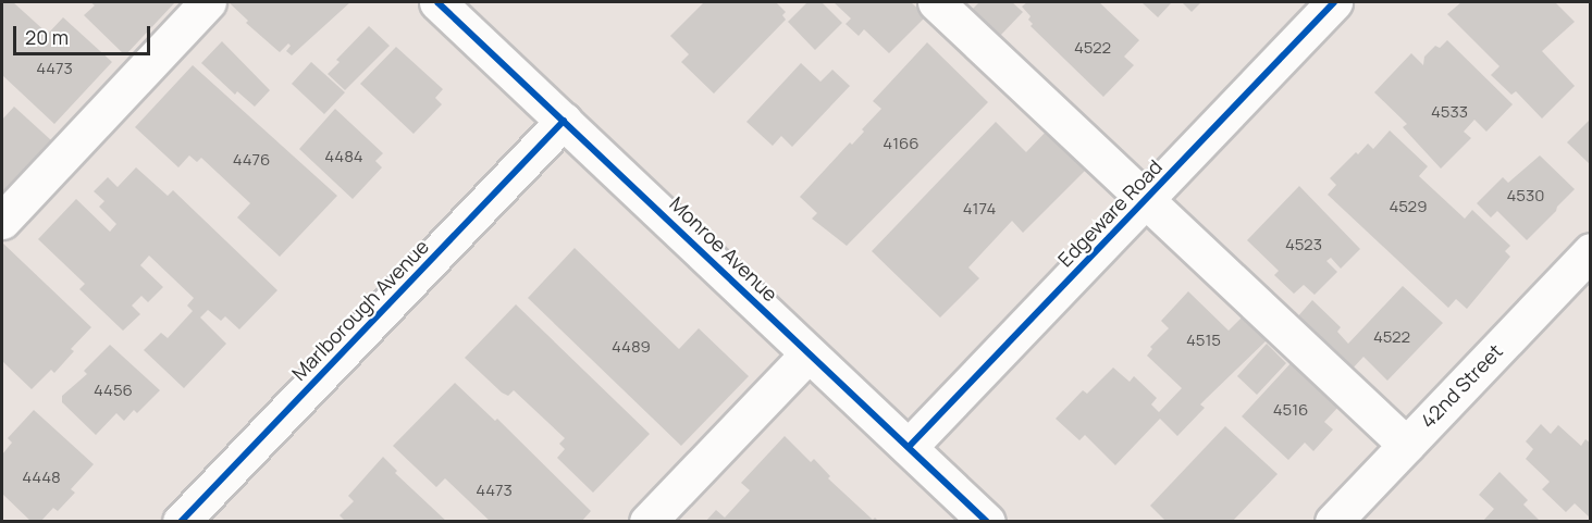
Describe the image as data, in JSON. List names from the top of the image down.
{
  "streets": {
    "street": [
      "Edgeware Road",
      "Monroe Avenue",
      "Marlborough Avenue",
      "42nd Street"
    ]
  },
  "crossings": [
    ["Edgeware Road", "Monroe Avenue"],
    ["Monroe Avenue", "Marlborough Avenue"]
  ],
  "house_numbers": [
    "4522",
    "4473",
    "4533",
    "4166",
    "4484",
    "4476",
    "4530",
    "4529",
    "4174",
    "4523",
    "4522",
    "4515",
    "4489",
    "4456",
    "4516",
    "4448",
    "4473"
  ],
  "scale_bar": "20 m"
}
